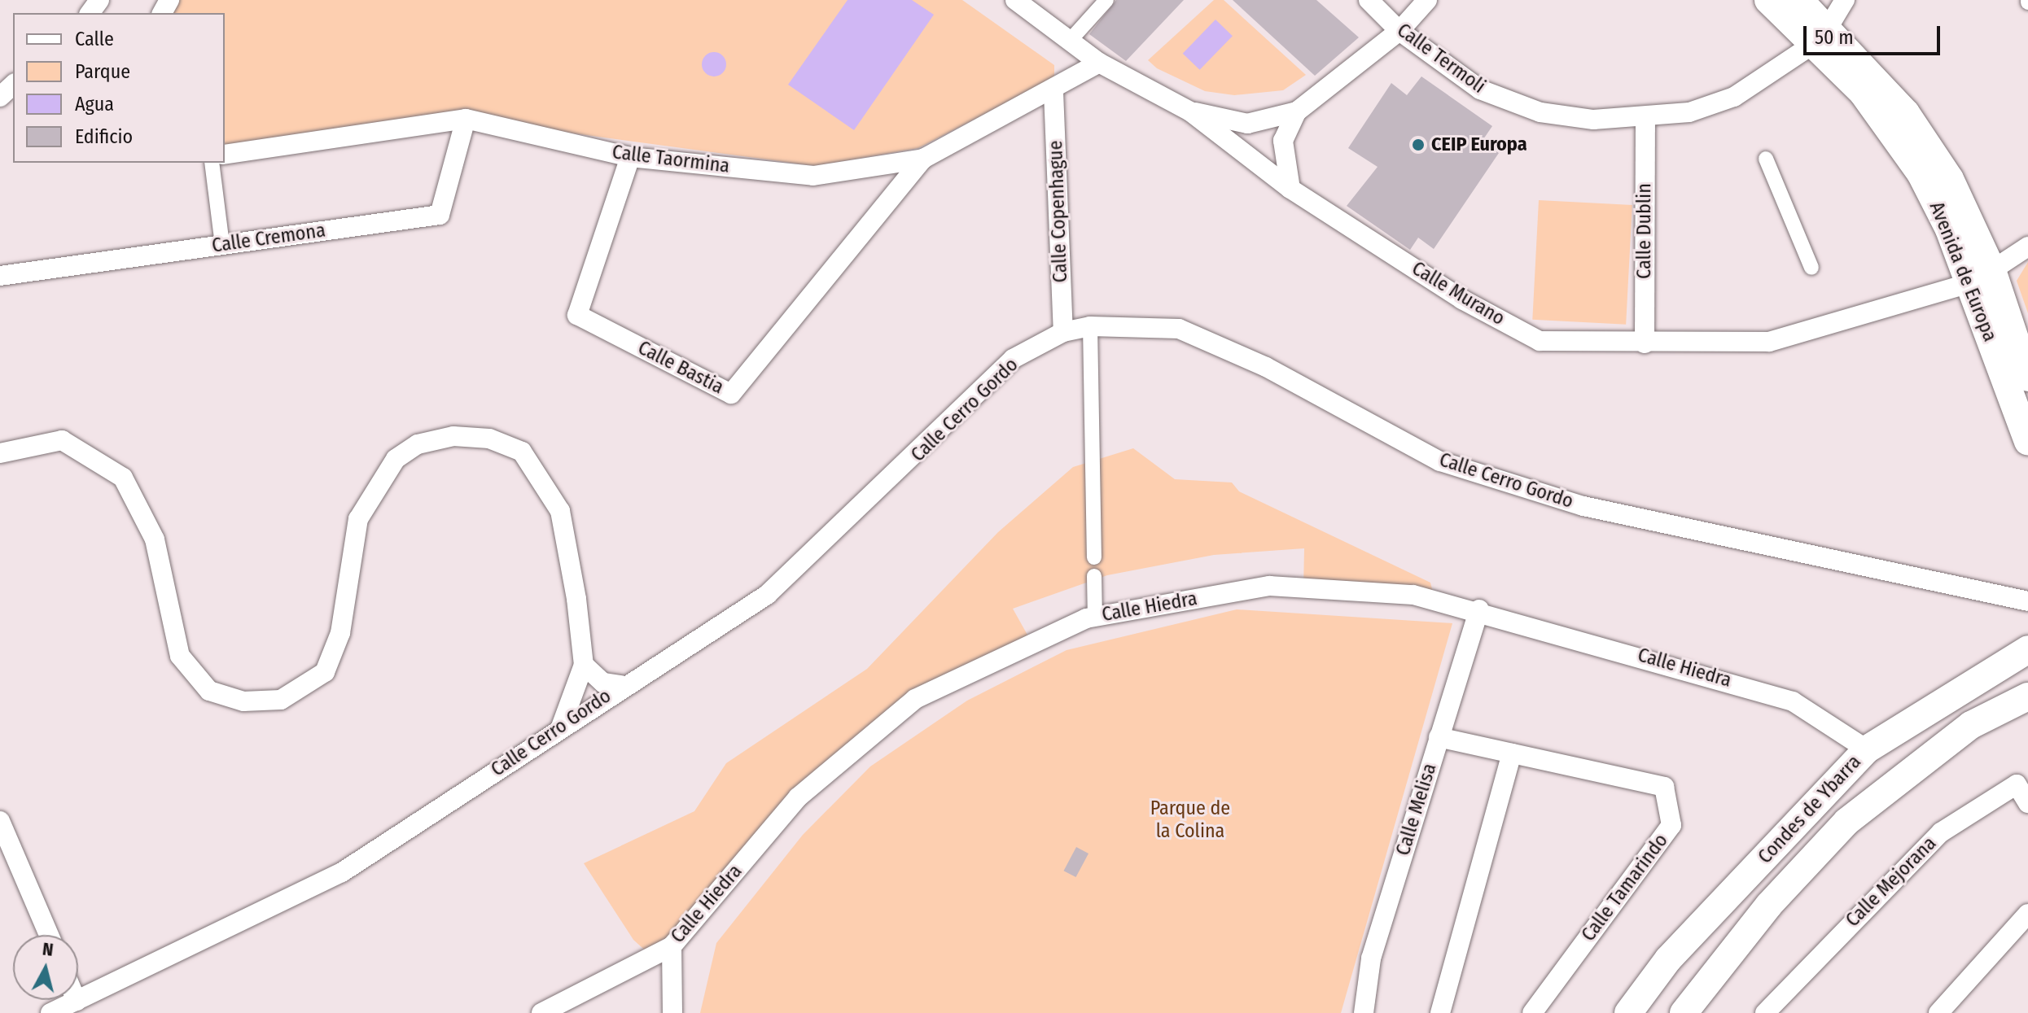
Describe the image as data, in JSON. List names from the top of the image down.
{
  "streets": {
    "main road": ["Avenida de Europa", "Condes de Ybarra"],
    "street": [
      "Calle Termoli",
      "Calle Taormina",
      "Calle Copenhague",
      "Calle Dublin",
      "Calle Cremona",
      "Calle Murano",
      "Calle Bastia",
      "Calle Cerro Gordo",
      "Calle Hiedra",
      "Calle Melisa",
      "Calle Mejorana",
      "Calle Tamarindo"
    ]
  },
  "crossings": [
    ["Calle Termoli", "Calle Dublin"],
    ["Calle Termoli", "Avenida de Europa"],
    ["Calle Taormina", "Calle Copenhague"],
    ["Calle Taormina", "Calle Cremona"],
    ["Calle Taormina", "Calle Murano"],
    ["Calle Taormina", "Calle Bastia"],
    ["Calle Copenhague", "Calle Cerro Gordo"],
    ["Calle Dublin", "Calle Murano"],
    ["Avenida de Europa", "Calle Murano"],
    ["Calle Hiedra", "Calle Melisa"],
    ["Calle Hiedra", "Condes de Ybarra"],
    ["Calle Melisa", "Calle Tamarindo"]
  ],
  "parks": ["Parque de la Colina"],
  "places": ["CEIP Europa"],
  "legend": [
    "Calle",
    "Parque",
    "Agua",
    "Edificio"
  ],
  "scale_bar": "50 m",
  "north": "top"
}
